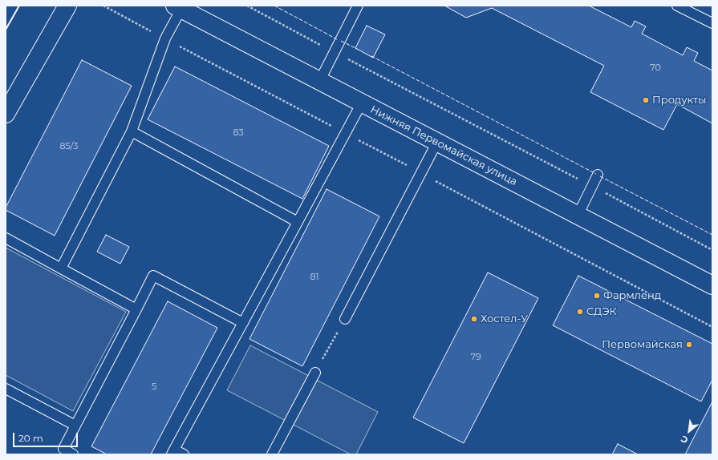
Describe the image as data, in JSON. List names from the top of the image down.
{
  "streets": {
    "street": ["Нижняя Первомайская улица"]
  },
  "places": [
    "Продукты",
    "Фармленд",
    "СДЭК",
    "Хостел-У",
    "Первомайская"
  ],
  "house_numbers": [
    "70",
    "83",
    "85/3",
    "81",
    "79",
    "5"
  ],
  "scale_bar": "20 m",
  "north": "bottom left"
}
